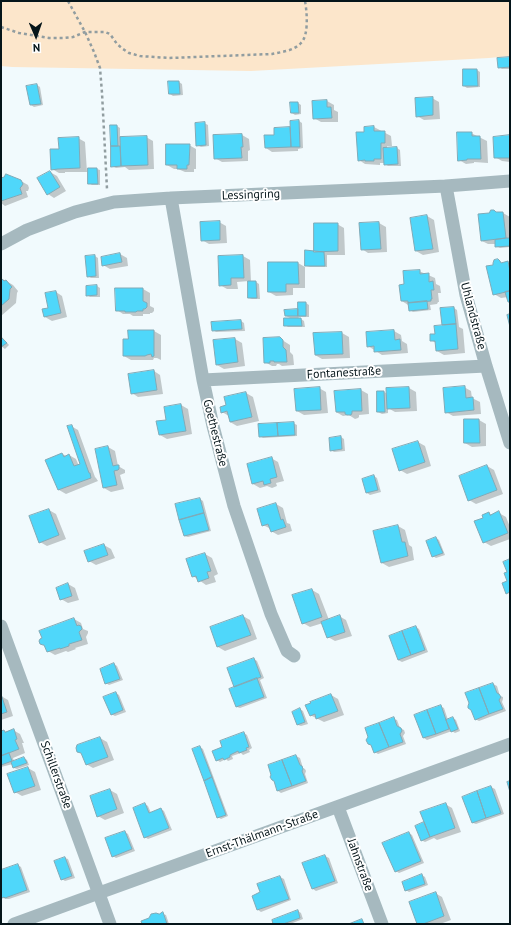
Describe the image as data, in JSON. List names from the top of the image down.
{
  "streets": {
    "street": [
      "Lessingring",
      "Uhlandstraße",
      "Fontanestraße",
      "Goethestraße",
      "Schillerstraße",
      "Ernst-Thälmann-Straße",
      "Jahnstraße"
    ]
  },
  "crossings": [
    ["Lessingring", "Uhlandstraße"],
    ["Lessingring", "Goethestraße"],
    ["Uhlandstraße", "Fontanestraße"],
    ["Fontanestraße", "Goethestraße"],
    ["Schillerstraße", "Ernst-Thälmann-Straße"],
    ["Ernst-Thälmann-Straße", "Jahnstraße"]
  ],
  "north": "bottom"
}
